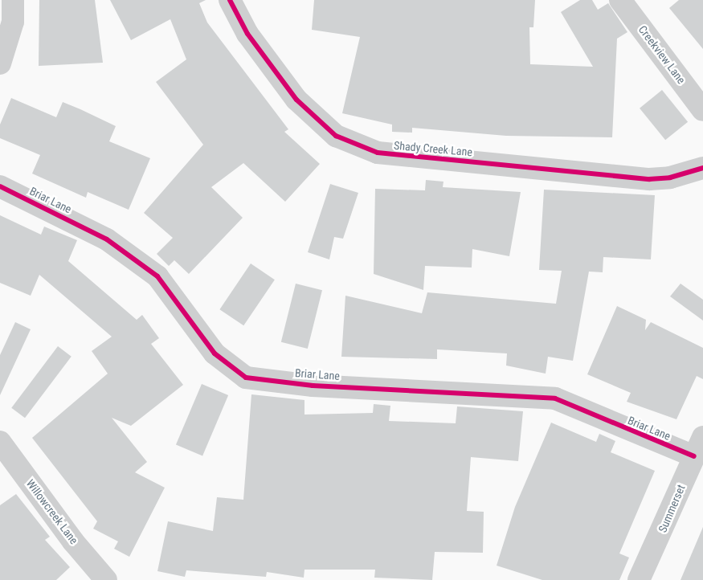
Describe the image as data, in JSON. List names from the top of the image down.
{
  "streets": {
    "street": [
      "Creekview Lane",
      "Shady Creek Lane",
      "Briar Lane",
      "Summerset",
      "Willowcreek Lane"
    ]
  },
  "crossings": [
    ["Briar Lane", "Summerset"]
  ]
}
